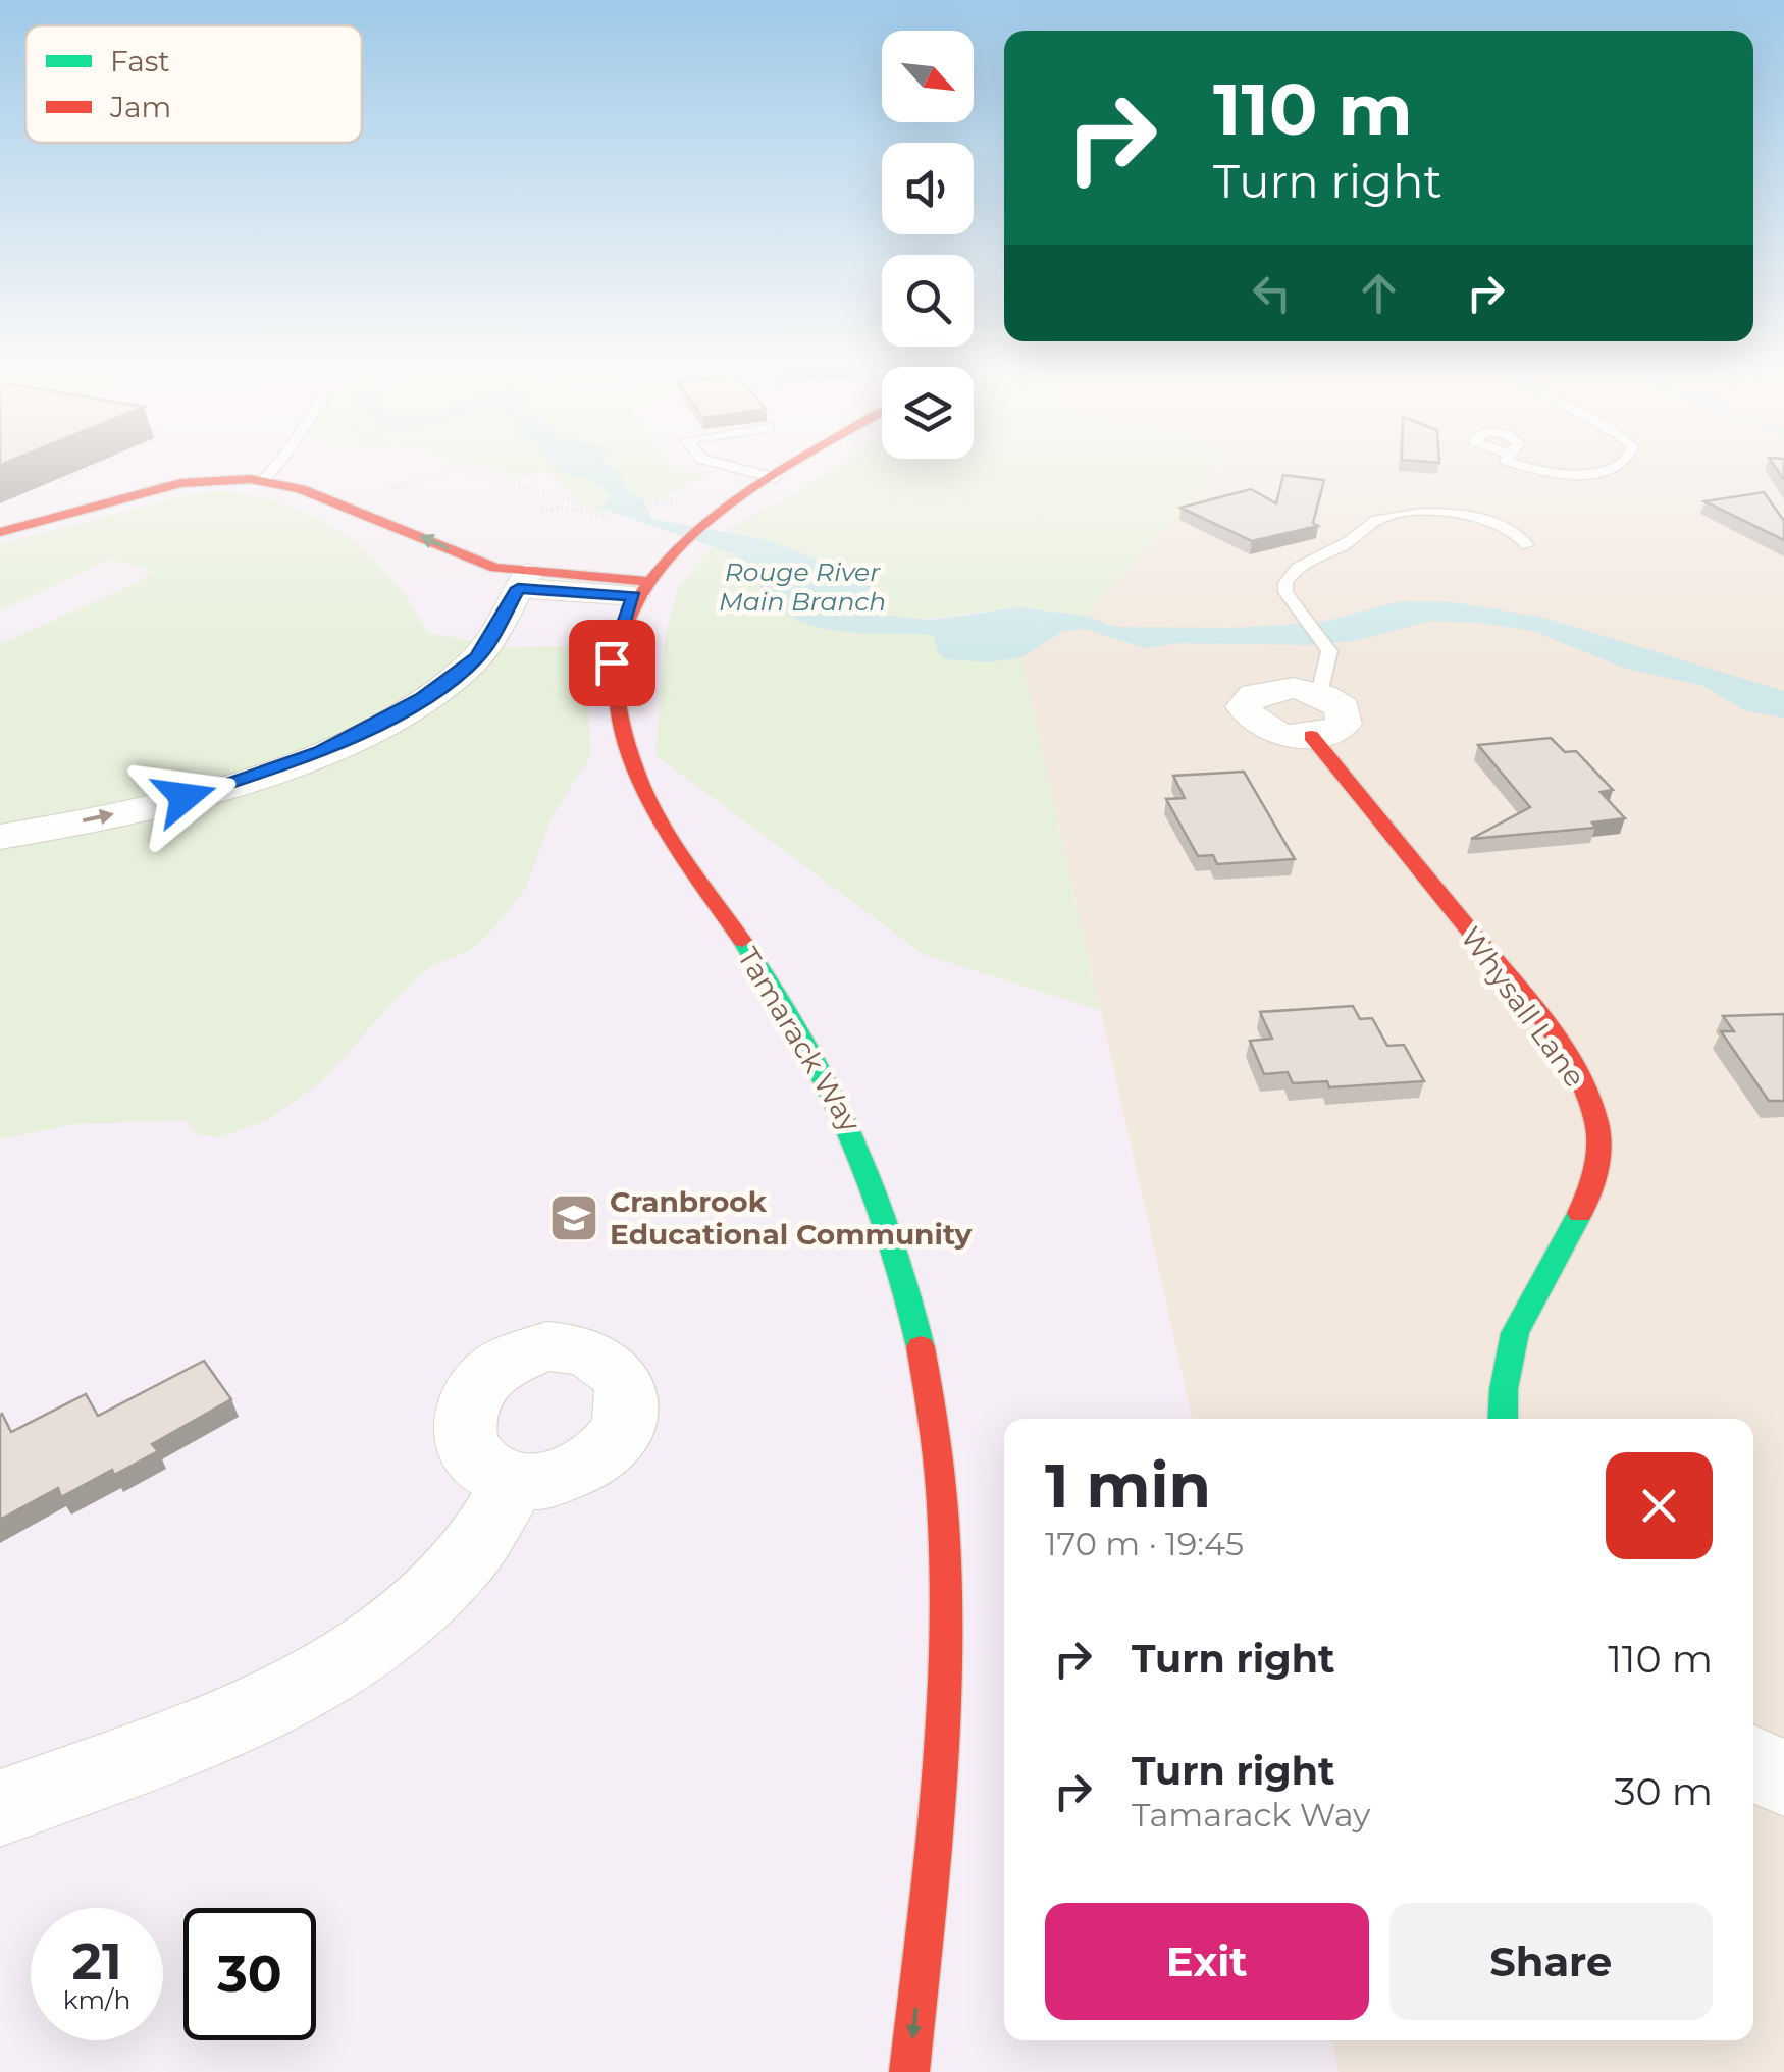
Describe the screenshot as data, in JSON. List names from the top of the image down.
{
  "streets": {
    "street": ["Whysall Lane", "Tamarack Way"]
  },
  "water": ["Rouge River Main Branch"],
  "places": {
    "school or university": ["Cranbrook Educational Community"]
  },
  "legend": ["Fast", "Jam"],
  "north": "bottom right",
  "page": {
    "turn": ["110 m", "Turn right"],
    "heading": ["1 min", "170 m · 19:45"],
    "list": [
      {
        "name": "Turn right",
        "value": "110 m"
      },
      {
        "name": "Turn right",
        "note": "Tamarack Way",
        "value": "30 m"
      }
    ],
    "buttons": ["Exit", "Share"],
    "speed": "21 km/h",
    "limit": "30"
  }
}
